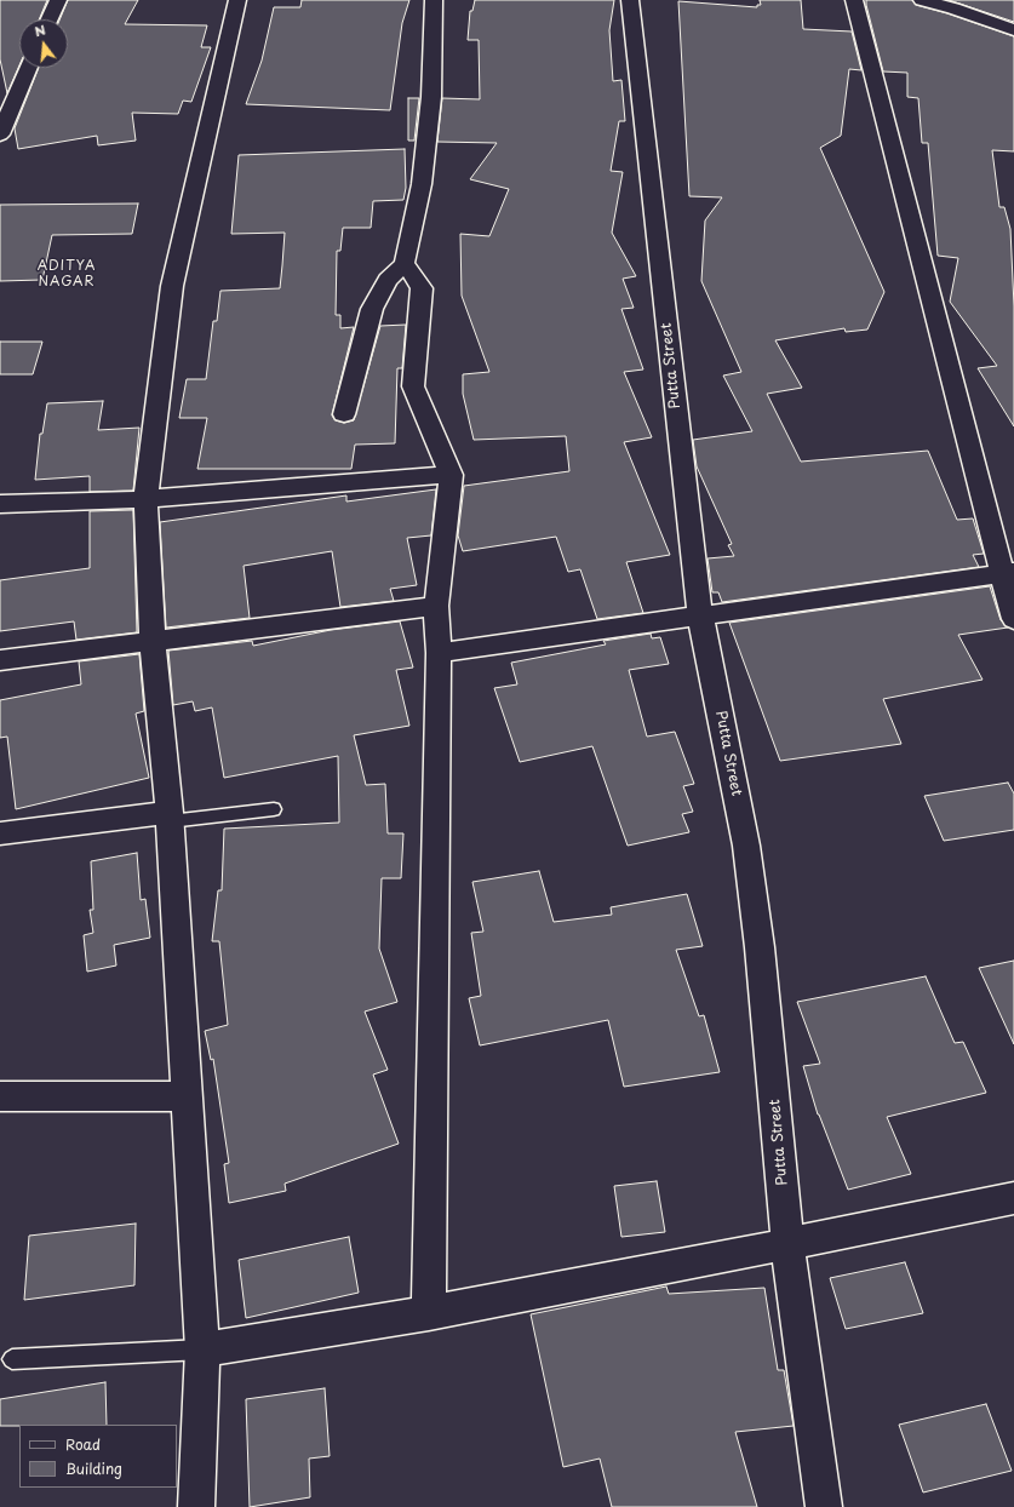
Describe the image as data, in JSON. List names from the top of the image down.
{
  "streets": {
    "street": ["Putta Street"]
  },
  "districts": ["ADITYA NAGAR"],
  "legend": ["Road", "Building"],
  "north": "top"
}
